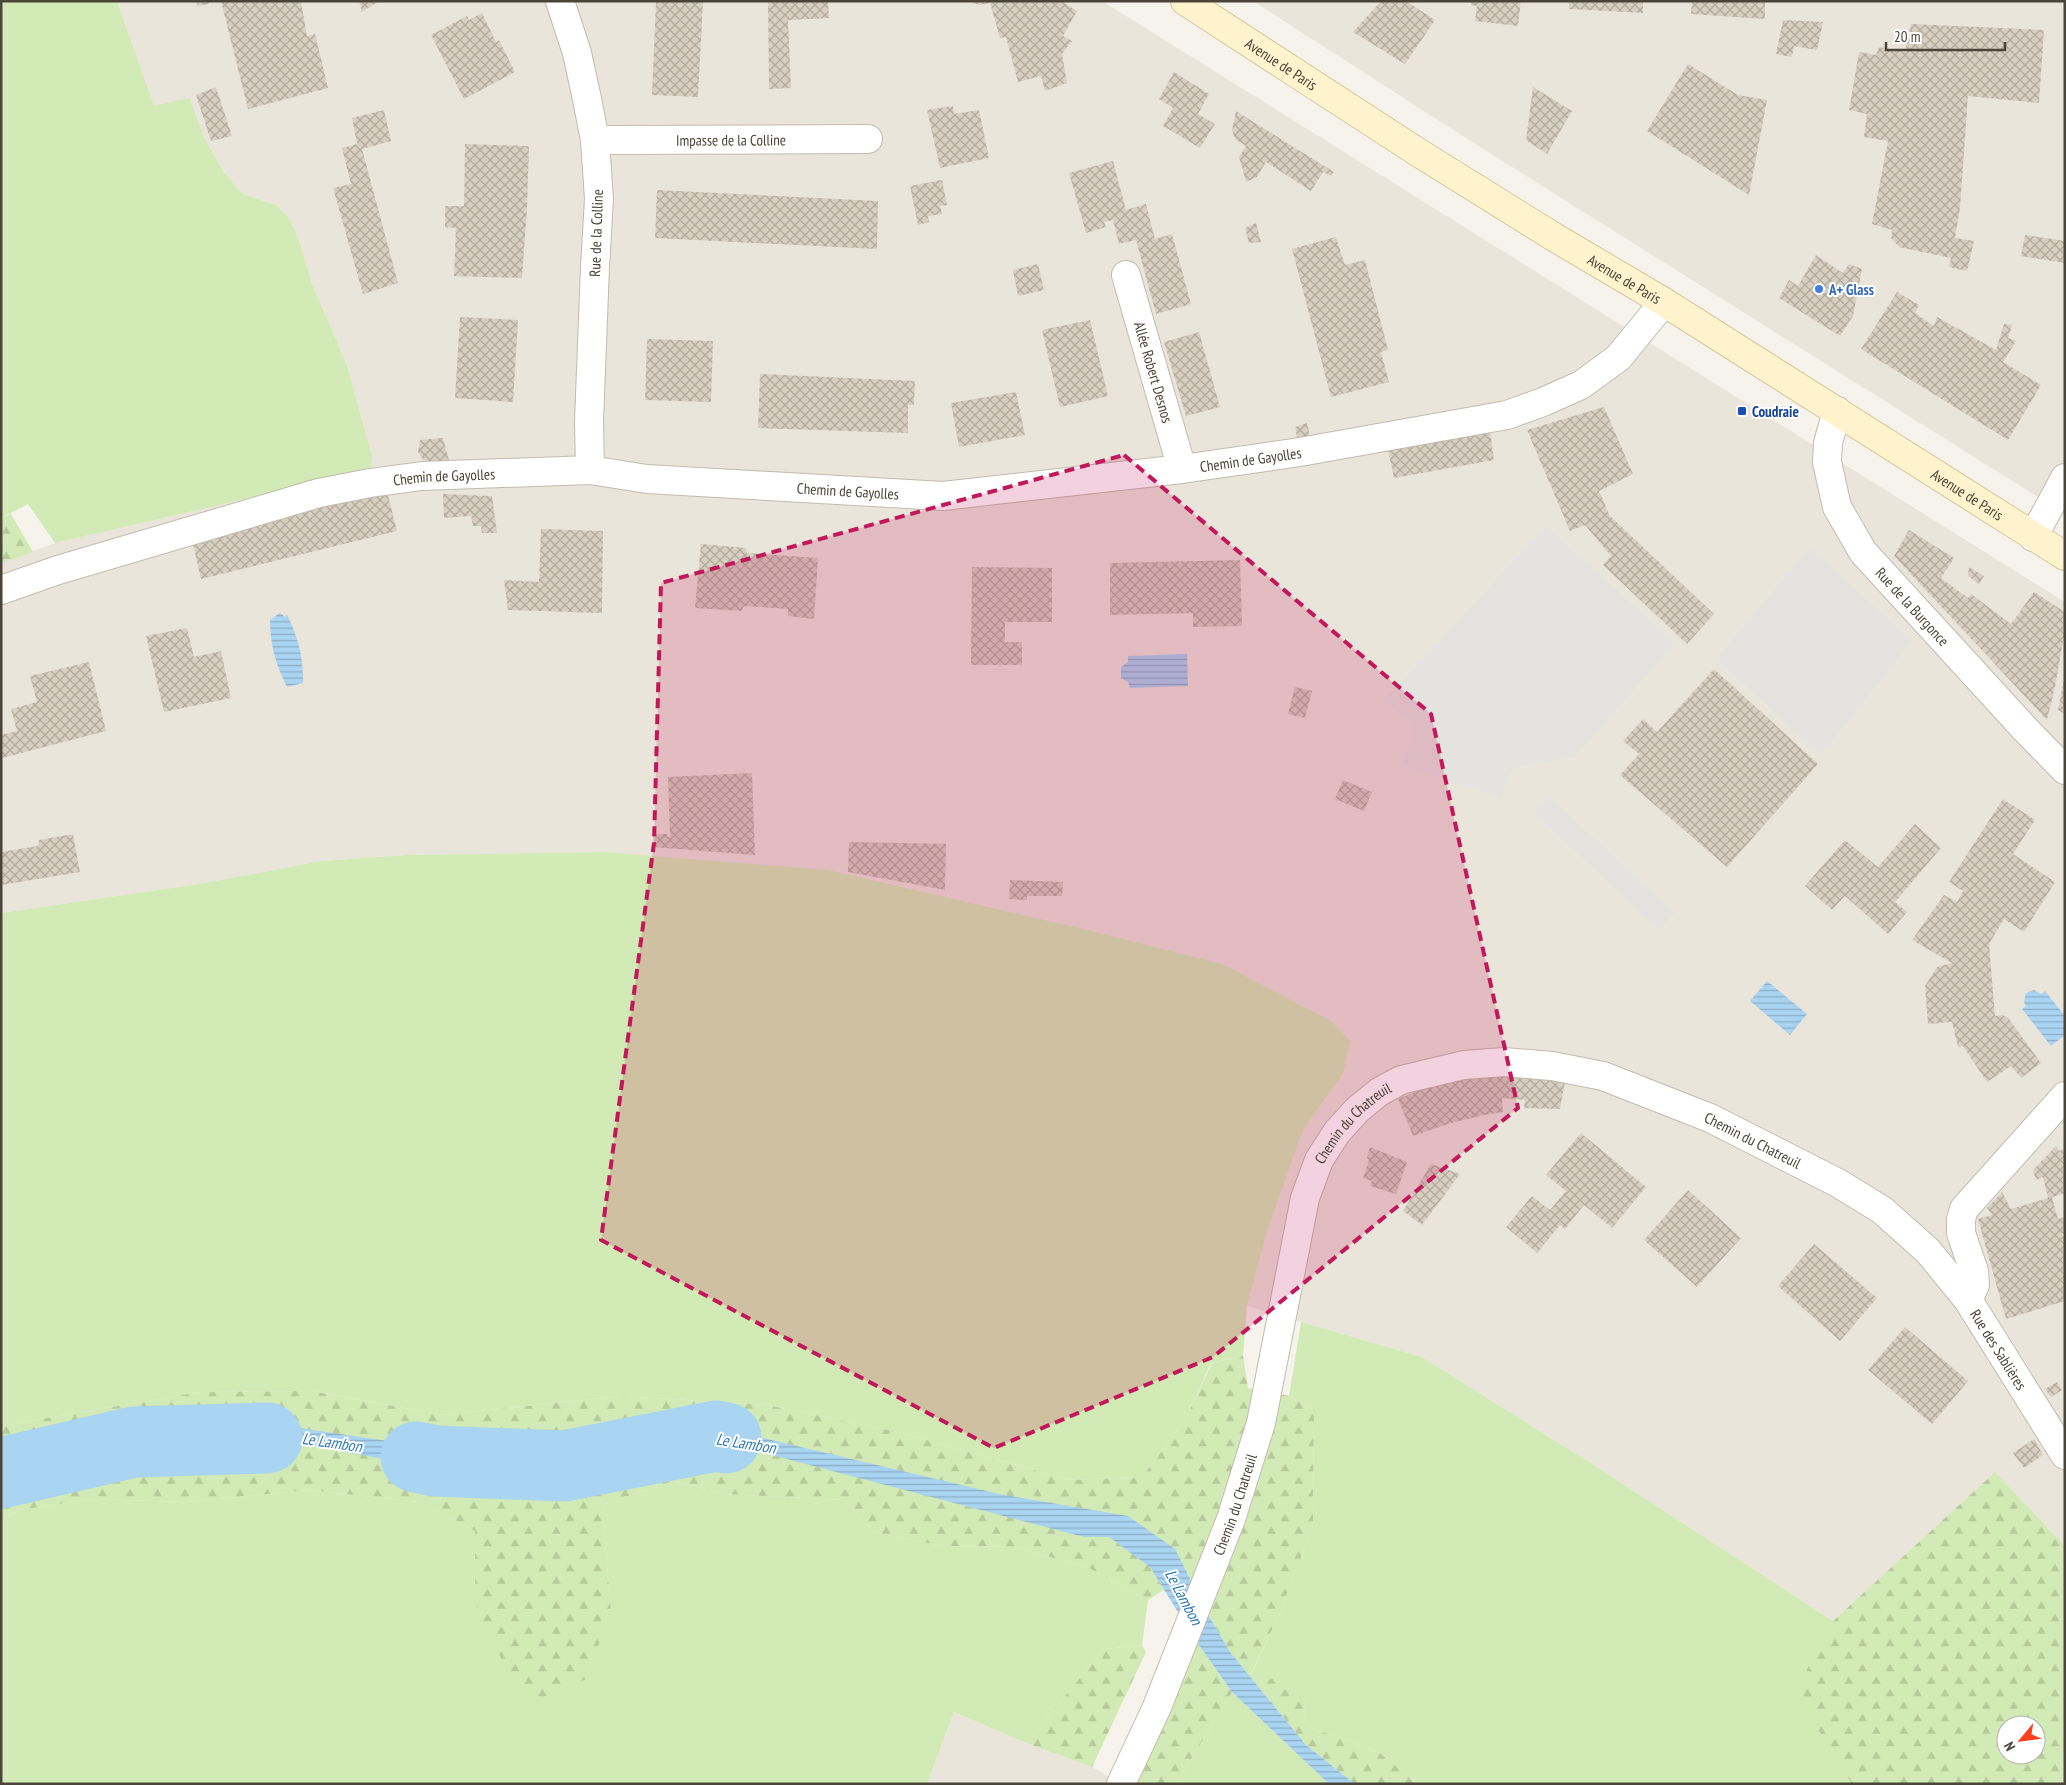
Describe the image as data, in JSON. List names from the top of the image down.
{
  "streets": {
    "main road": ["Avenue de Paris"],
    "street": [
      "Impasse de la Colline",
      "Rue de la Colline",
      "Allée Robert Desnos",
      "Chemin de Gayolles",
      "Rue de la Burgonce",
      "Chemin du Chatreuil",
      "Rue des Sablières"
    ]
  },
  "crossings": [
    ["Avenue de Paris", "Chemin de Gayolles"],
    ["Avenue de Paris", "Rue de la Burgonce"],
    ["Impasse de la Colline", "Rue de la Colline"],
    ["Rue de la Colline", "Chemin de Gayolles"],
    ["Allée Robert Desnos", "Chemin de Gayolles"],
    ["Chemin du Chatreuil", "Rue des Sablières"]
  ],
  "water": ["Le Lambon"],
  "places": {
    "other": ["A+ Glass"],
    "transit": ["Coudraie"]
  },
  "scale_bar": "20 m",
  "north": "bottom left"
}
